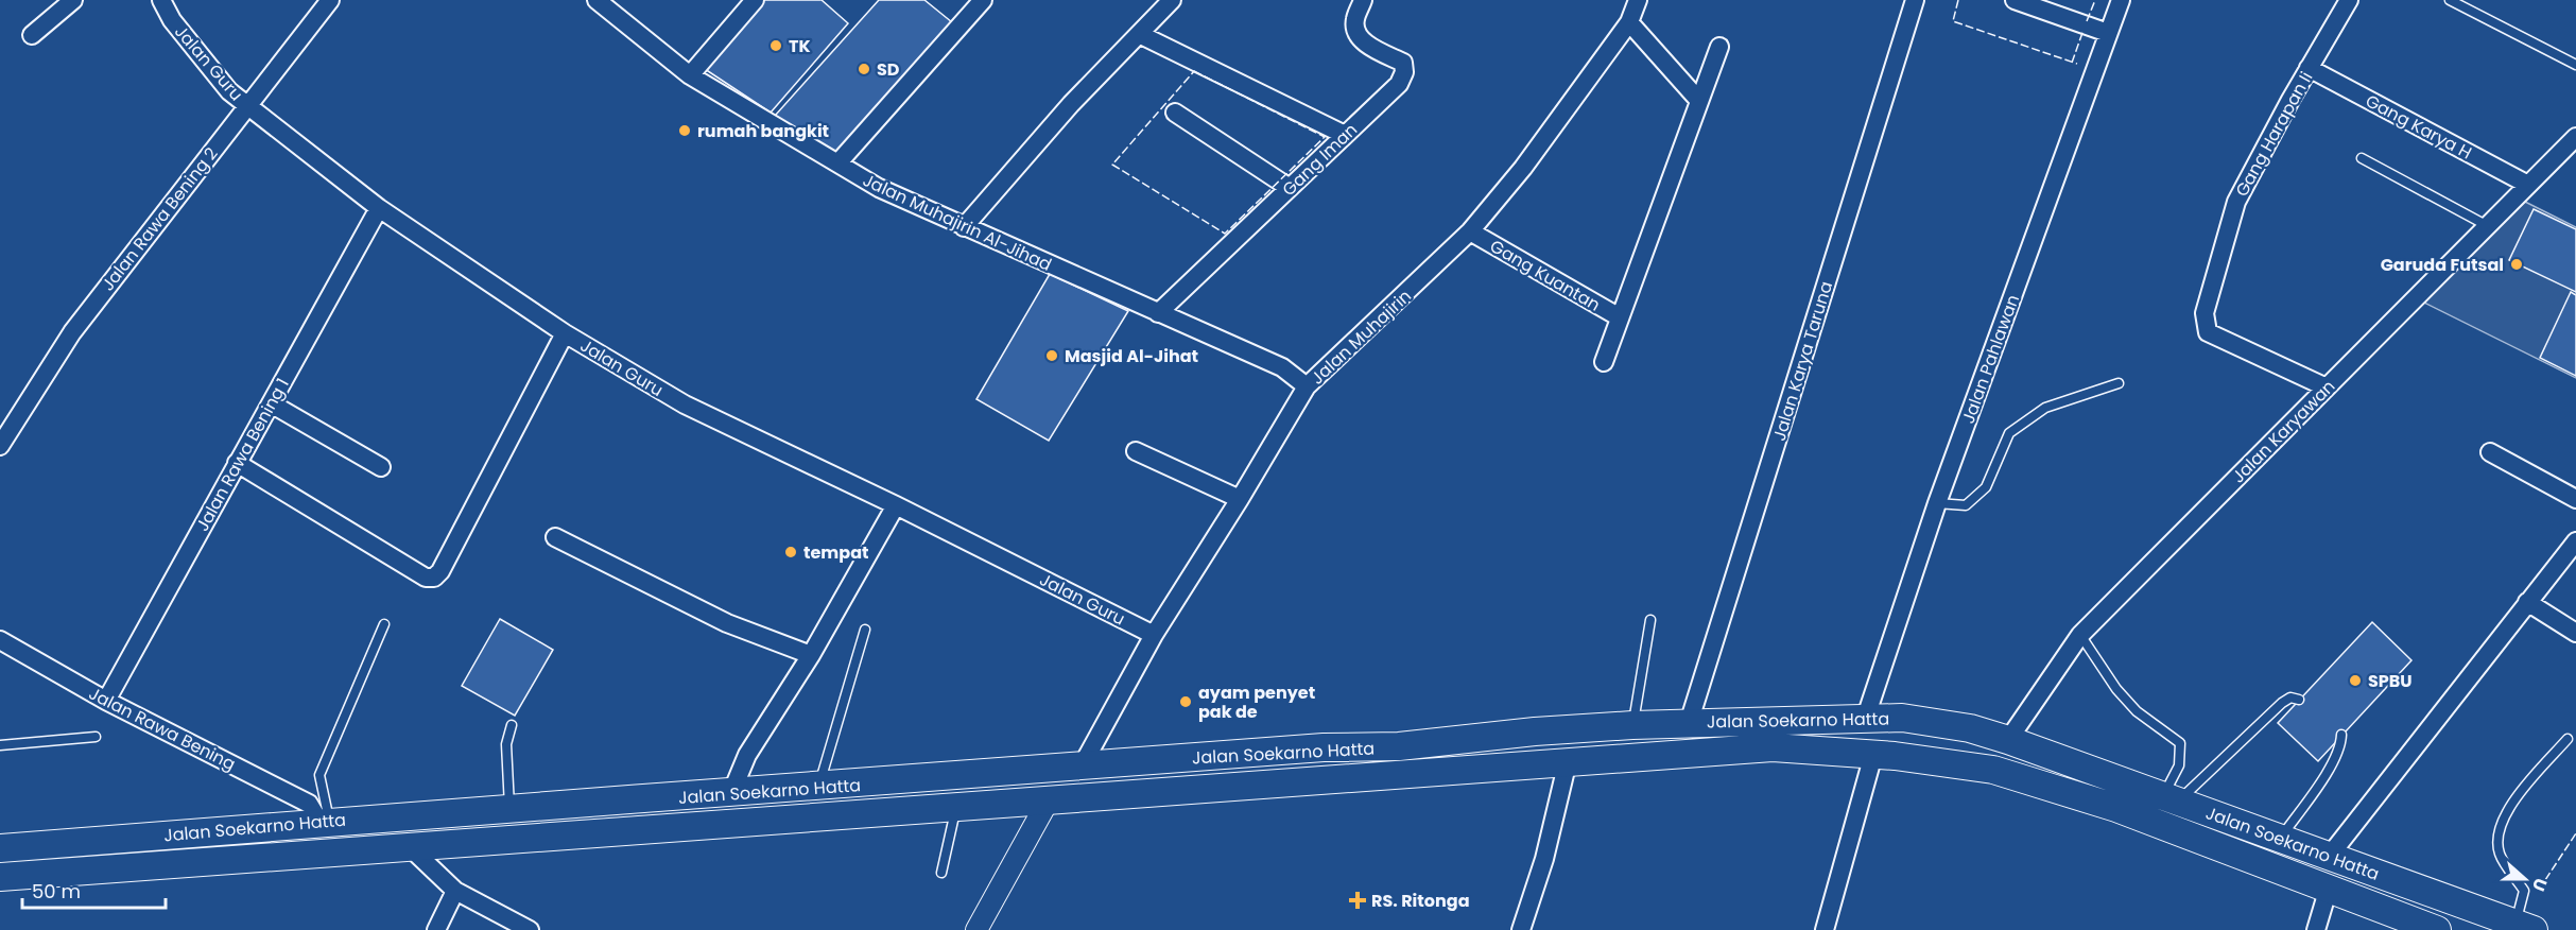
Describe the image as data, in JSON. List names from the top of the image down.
{
  "streets": {
    "main road": ["Jalan Soekarno Hatta"],
    "street": [
      "Jalan Guru",
      "Gang Karya H",
      "Gang Harapan Ii",
      "Gang Iman",
      "Jalan Rawa Bening 2",
      "Jalan Muhajirin Al-Jihad",
      "Gang Kuantan",
      "Jalan Muhajirin",
      "Jalan Pahlawan",
      "Jalan Karya Taruna",
      "Jalan Karyawan",
      "Jalan Rawa Bening 1",
      "Jalan Rawa Bening"
    ]
  },
  "crossings": [
    ["Jalan Guru", "Jalan Rawa Bening 2"],
    ["Jalan Guru", "Jalan Muhajirin"],
    ["Jalan Guru", "Jalan Rawa Bening 1"],
    ["Gang Karya H", "Gang Harapan Ii"],
    ["Gang Karya H", "Jalan Karyawan"],
    ["Gang Harapan Ii", "Jalan Karyawan"],
    ["Gang Iman", "Jalan Muhajirin Al-Jihad"],
    ["Jalan Muhajirin Al-Jihad", "Jalan Muhajirin"],
    ["Gang Kuantan", "Jalan Muhajirin"],
    ["Jalan Muhajirin", "Jalan Soekarno Hatta"],
    ["Jalan Pahlawan", "Jalan Soekarno Hatta"],
    ["Jalan Karya Taruna", "Jalan Soekarno Hatta"],
    ["Jalan Karyawan", "Jalan Soekarno Hatta"],
    ["Jalan Rawa Bening 1", "Jalan Rawa Bening"],
    ["Jalan Soekarno Hatta", "Jalan Rawa Bening"]
  ],
  "places": {
    "other": [
      "TK",
      "SD",
      "rumah bangkit",
      "Garuda Futsal",
      "Masjid Al-Jihat",
      "tempat",
      "SPBU",
      "ayam penyet pak de"
    ],
    "health": ["RS. Ritonga"]
  },
  "scale_bar": "50 m",
  "north": "right"
}
